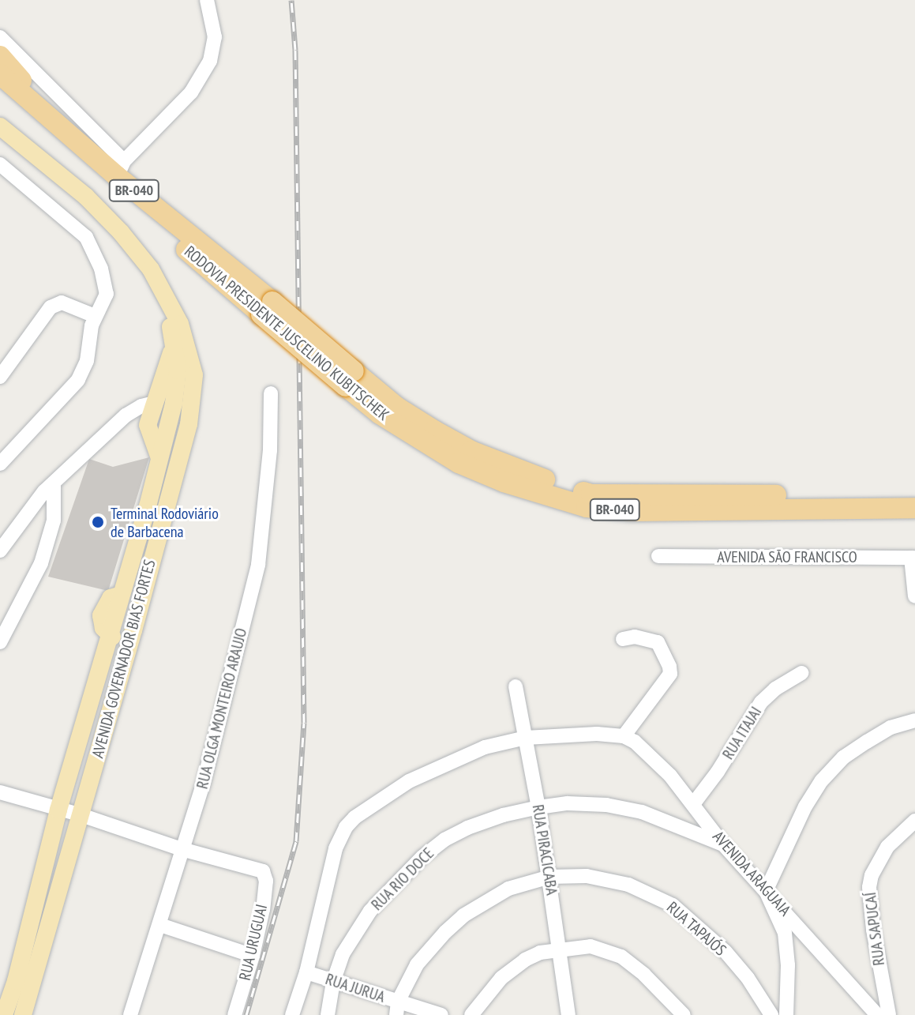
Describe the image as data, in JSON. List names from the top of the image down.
{
  "streets": {
    "highway": ["BR-040", "RODOVIA PRESIDENTE JUSCELINO KUBITSCHEK"],
    "main road": ["AVENIDA GOVERNADOR BIAS FORTES"],
    "street": [
      "AVENIDA SÃO FRANCISCO",
      "RUA OLGA MONTEIRO ARAUJO",
      "RUA ITAJAI",
      "RUA PIRACICABA",
      "AVENIDA ARAGUAIA",
      "RUA RIO DOCE",
      "RUA TAPAJÓS",
      "RUA SAPUCAÍ",
      "RUA URUGUAI",
      "RUA JURUA"
    ]
  },
  "crossings": [
    ["RUA OLGA MONTEIRO ARAUJO", "RUA URUGUAI"],
    ["RUA ITAJAI", "AVENIDA ARAGUAIA"],
    ["RUA PIRACICABA", "RUA RIO DOCE"],
    ["RUA PIRACICABA", "RUA TAPAJÓS"],
    ["AVENIDA ARAGUAIA", "RUA RIO DOCE"],
    ["RUA RIO DOCE", "RUA JURUA"],
    ["RUA TAPAJÓS", "RUA JURUA"]
  ],
  "places": ["Terminal Rodoviário de Barbacena"]
}
